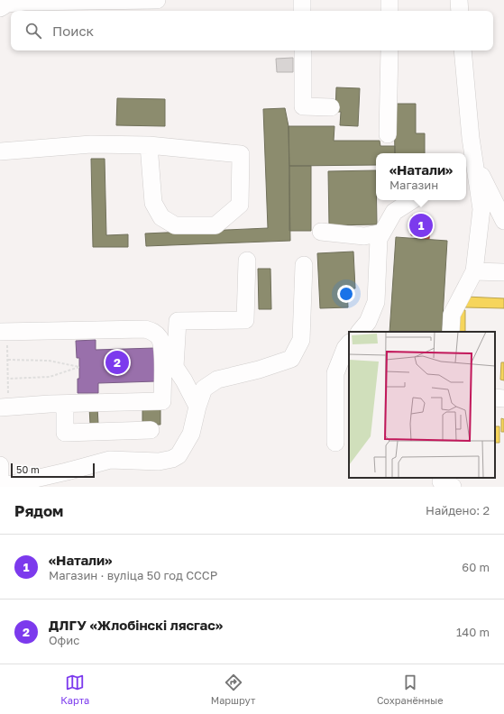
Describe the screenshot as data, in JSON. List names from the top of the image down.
{
  "scale_bar": "50 m",
  "page": {
    "search": "Поиск",
    "popup": ["«Натали»", "Магазин"],
    "pins": ["1", "2"],
    "scale": "50 m",
    "heading": ["Рядом", "Найдено: 2"],
    "list": [
      {
        "mark": "1",
        "name": "«Натали»",
        "note": "Магазин · вуліца 50 год СССР",
        "value": "60 m"
      },
      {
        "mark": "2",
        "name": "ДЛГУ «Жлобінскі лясгас»",
        "note": "Офис",
        "value": "140 m"
      }
    ],
    "nav": ["Карта", "Маршрут", "Сохранённые"]
  }
}
